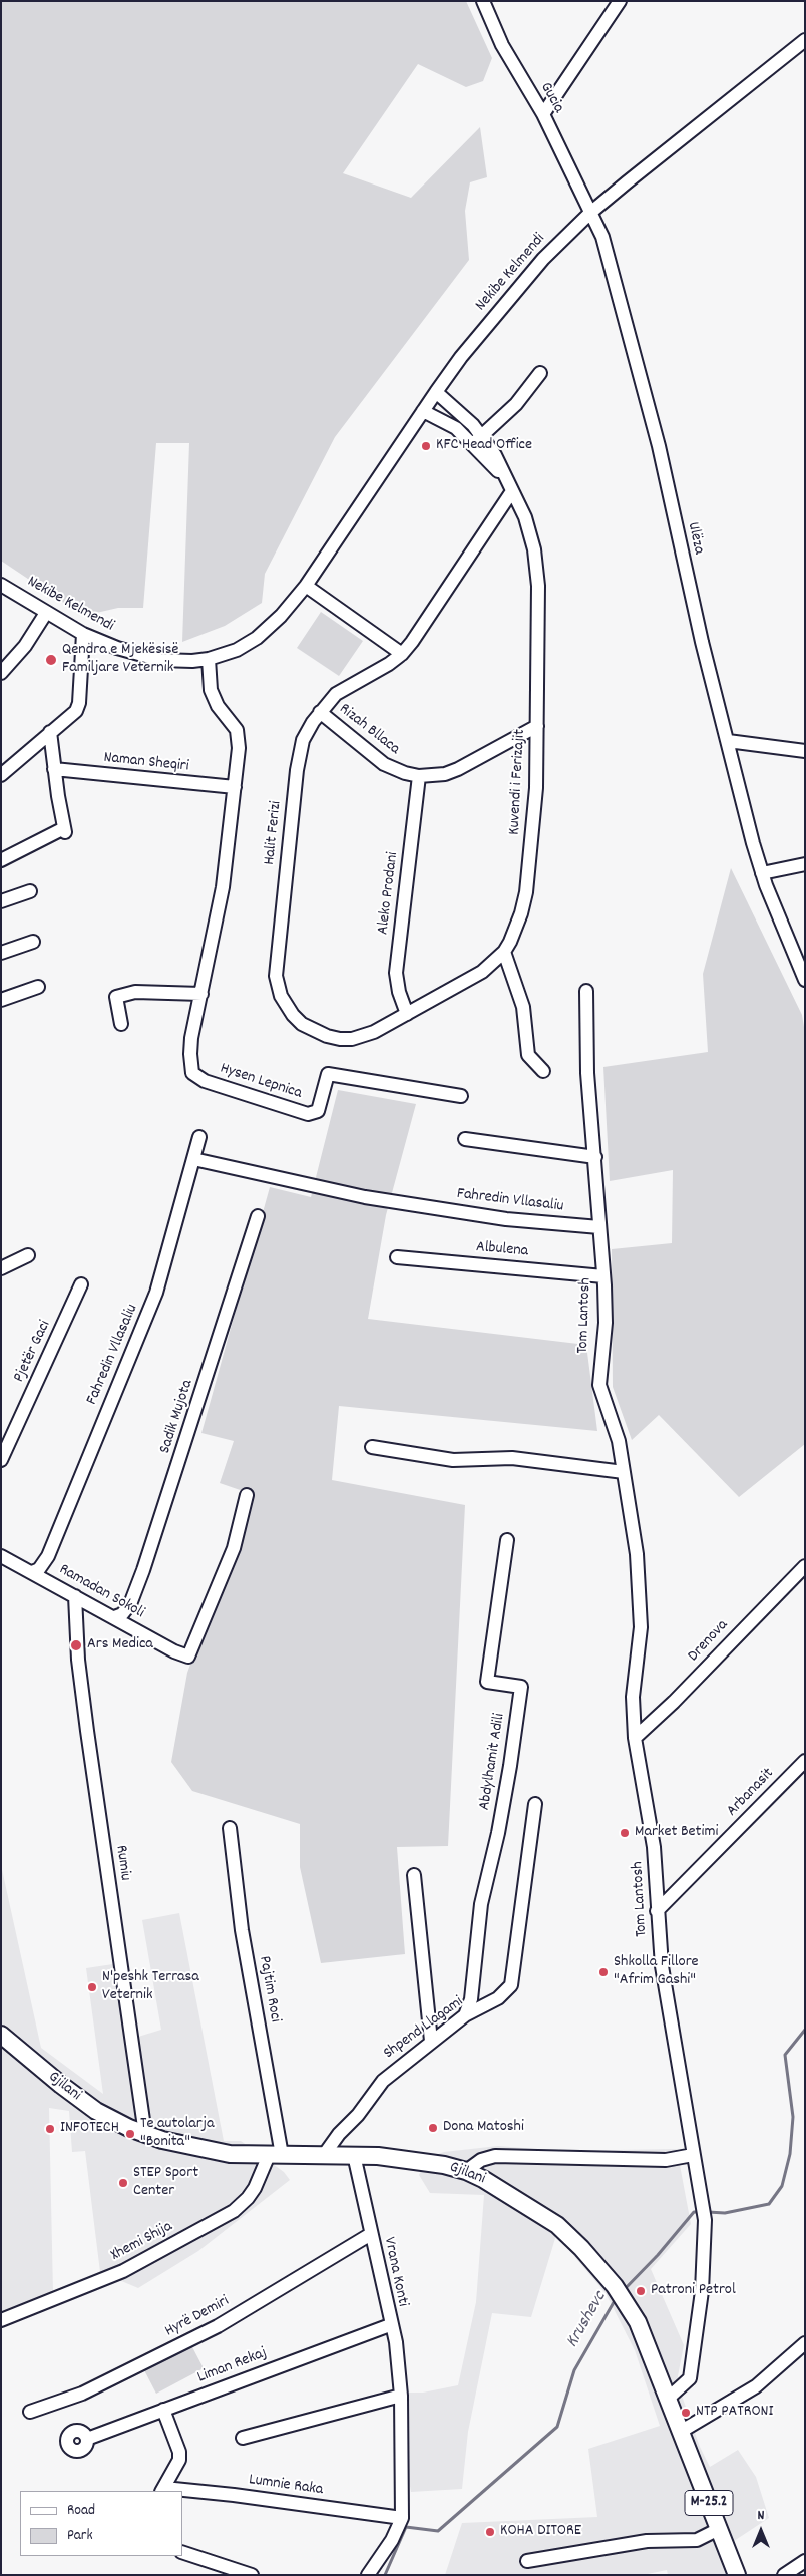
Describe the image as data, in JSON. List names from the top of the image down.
{
  "streets": {
    "main road": ["Gjilani", "M-25.2"],
    "street": [
      "Gucia",
      "Nekibe Kelmendi",
      "Ulëza",
      "Rizah Bllaca",
      "Naman Sheqiri",
      "Kuvendi i Ferizajit",
      "Halit Ferizi",
      "Aleko Prodani",
      "Hysen Lepnica",
      "Fahredin Vllasaliu",
      "Albulena",
      "Tom Lantosh",
      "Pjetër Gaci",
      "Sadik Mujota",
      "Ramadan Sokoli",
      "Drenova",
      "Abdylhamit Adili",
      "Arbanasit",
      "Rumiu",
      "Pajtim Roci",
      "Shpend Llagami",
      "Xhemi Shija",
      "Vrana Konti",
      "Hyrë Demiri",
      "Liman Rekaj",
      "Lumnie Raka"
    ]
  },
  "crossings": [
    ["Gucia", "Nekibe Kelmendi"],
    ["Gucia", "Ulëza"],
    ["Nekibe Kelmendi", "Ulëza"],
    ["Nekibe Kelmendi", "Hysen Lepnica"],
    ["Rizah Bllaca", "Kuvendi i Ferizajit"],
    ["Rizah Bllaca", "Halit Ferizi"],
    ["Rizah Bllaca", "Aleko Prodani"],
    ["Naman Sheqiri", "Hysen Lepnica"],
    ["Kuvendi i Ferizajit", "Halit Ferizi"],
    ["Halit Ferizi", "Aleko Prodani"],
    ["Fahredin Vllasaliu", "Tom Lantosh"],
    ["Fahredin Vllasaliu", "Ramadan Sokoli"],
    ["Albulena", "Tom Lantosh"],
    ["Tom Lantosh", "Drenova"],
    ["Tom Lantosh", "Arbanasit"],
    ["Tom Lantosh", "Gjilani"],
    ["Sadik Mujota", "Ramadan Sokoli"],
    ["Ramadan Sokoli", "Rumiu"],
    ["Abdylhamit Adili", "Shpend Llagami"],
    ["Rumiu", "Gjilani"],
    ["Pajtim Roci", "Gjilani"],
    ["Pajtim Roci", "Xhemi Shija"],
    ["Shpend Llagami", "Gjilani"],
    ["Gjilani", "Xhemi Shija"],
    ["Gjilani", "Vrana Konti"],
    ["Vrana Konti", "Hyrë Demiri"],
    ["Vrana Konti", "Liman Rekaj"],
    ["Vrana Konti", "Lumnie Raka"]
  ],
  "water": ["Krushevc"],
  "places": [
    "KFC Head Office",
    "Qendra e Mjekësisë Familjare Veternik",
    "Ars Medica",
    "Market Betimi",
    "Shkolla Fillore \"Afrim Gashi\"",
    "N'peshk Terrasa Veternik",
    "Dona Matoshi",
    "INFOTECH",
    "Te autolarja \"Bonita\"",
    "STEP Sport Center",
    "Patroni Petrol",
    "NTP PATRONI",
    "KOHA DITORE"
  ],
  "legend": ["Road", "Park"],
  "north": "top"
}
